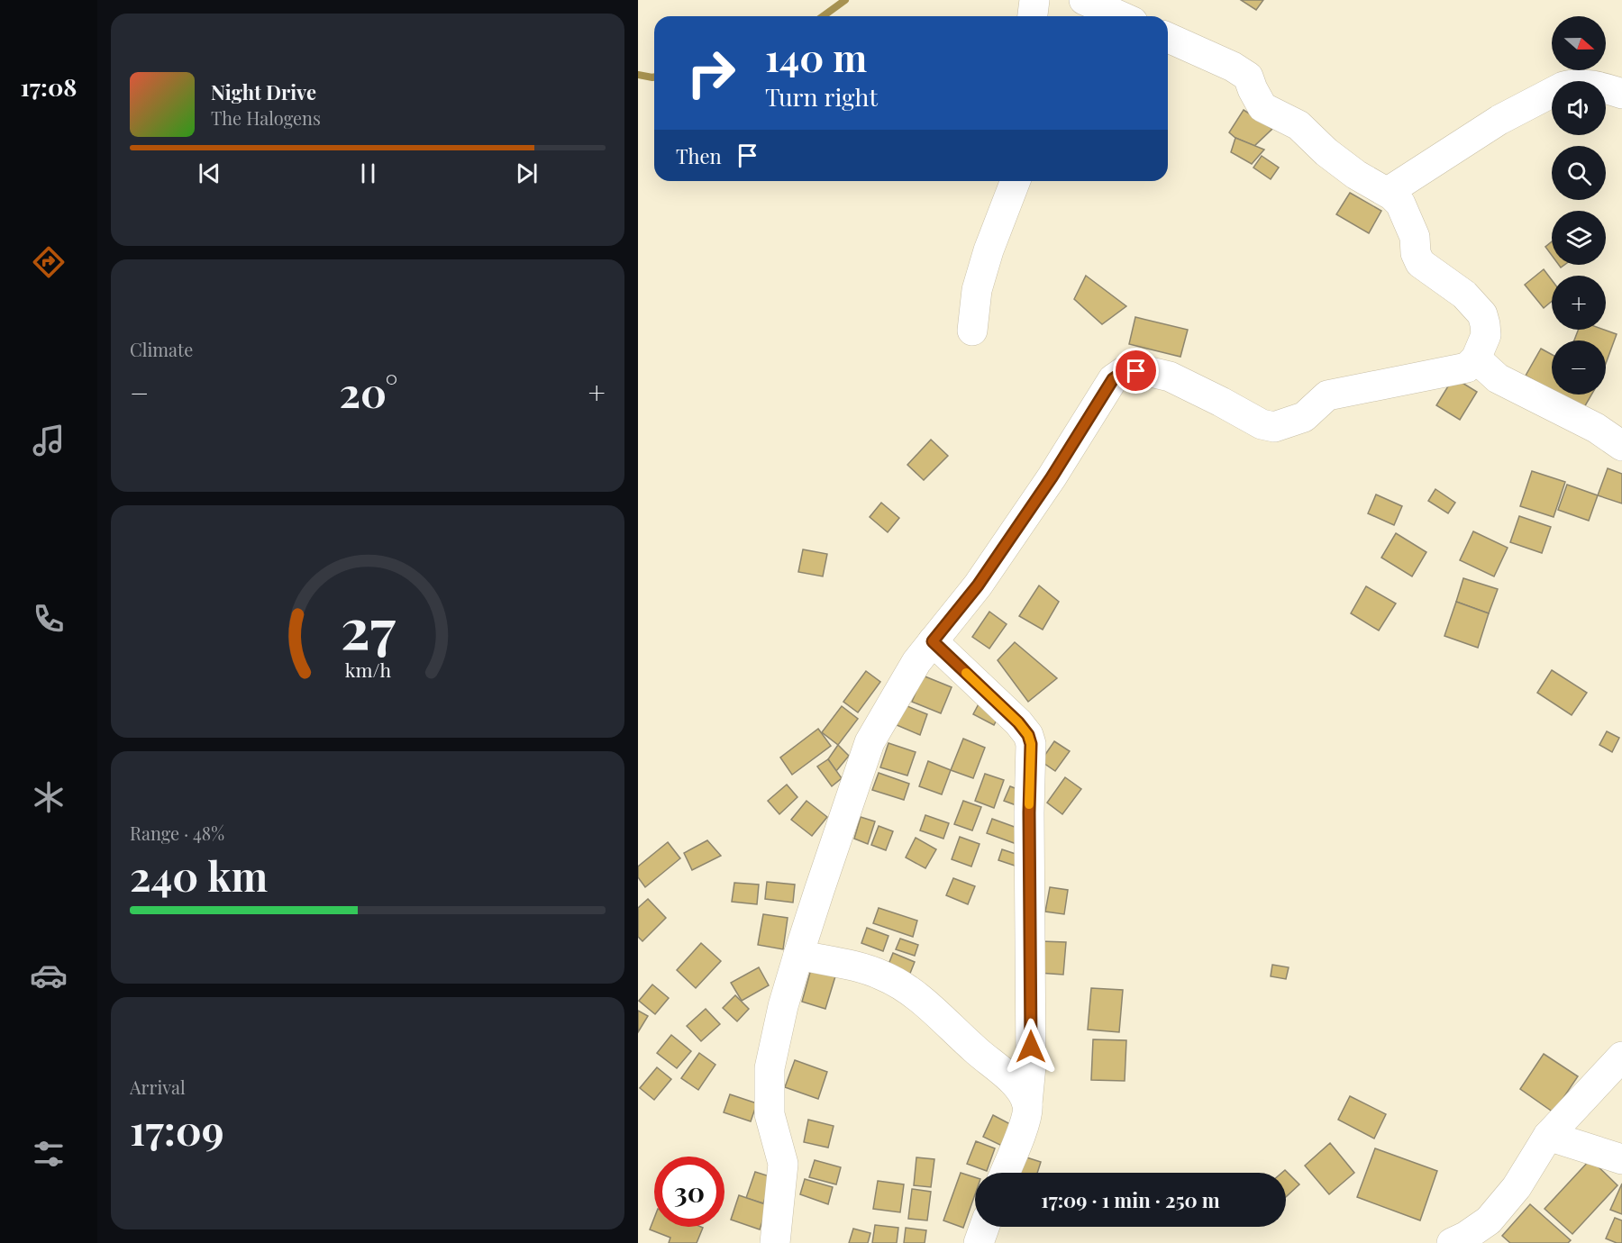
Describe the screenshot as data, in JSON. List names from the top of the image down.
{
  "north": "right",
  "page": {
    "tabs": "17:08",
    "map_buttons": ["+", "−"],
    "turn": ["140 m", "Turn right"],
    "song": ["Night Drive", "The Halogens"],
    "then": "Then",
    "tile": [
      "Climate",
      ["Range · 48%", "240 km"],
      ["Arrival", "17:09"]
    ],
    "heat": ["−", "20°", "+"],
    "limit": "30",
    "trip": "17:09 · 1 min · 250 m",
    "gauge": ["27", "km/h"]
  }
}
